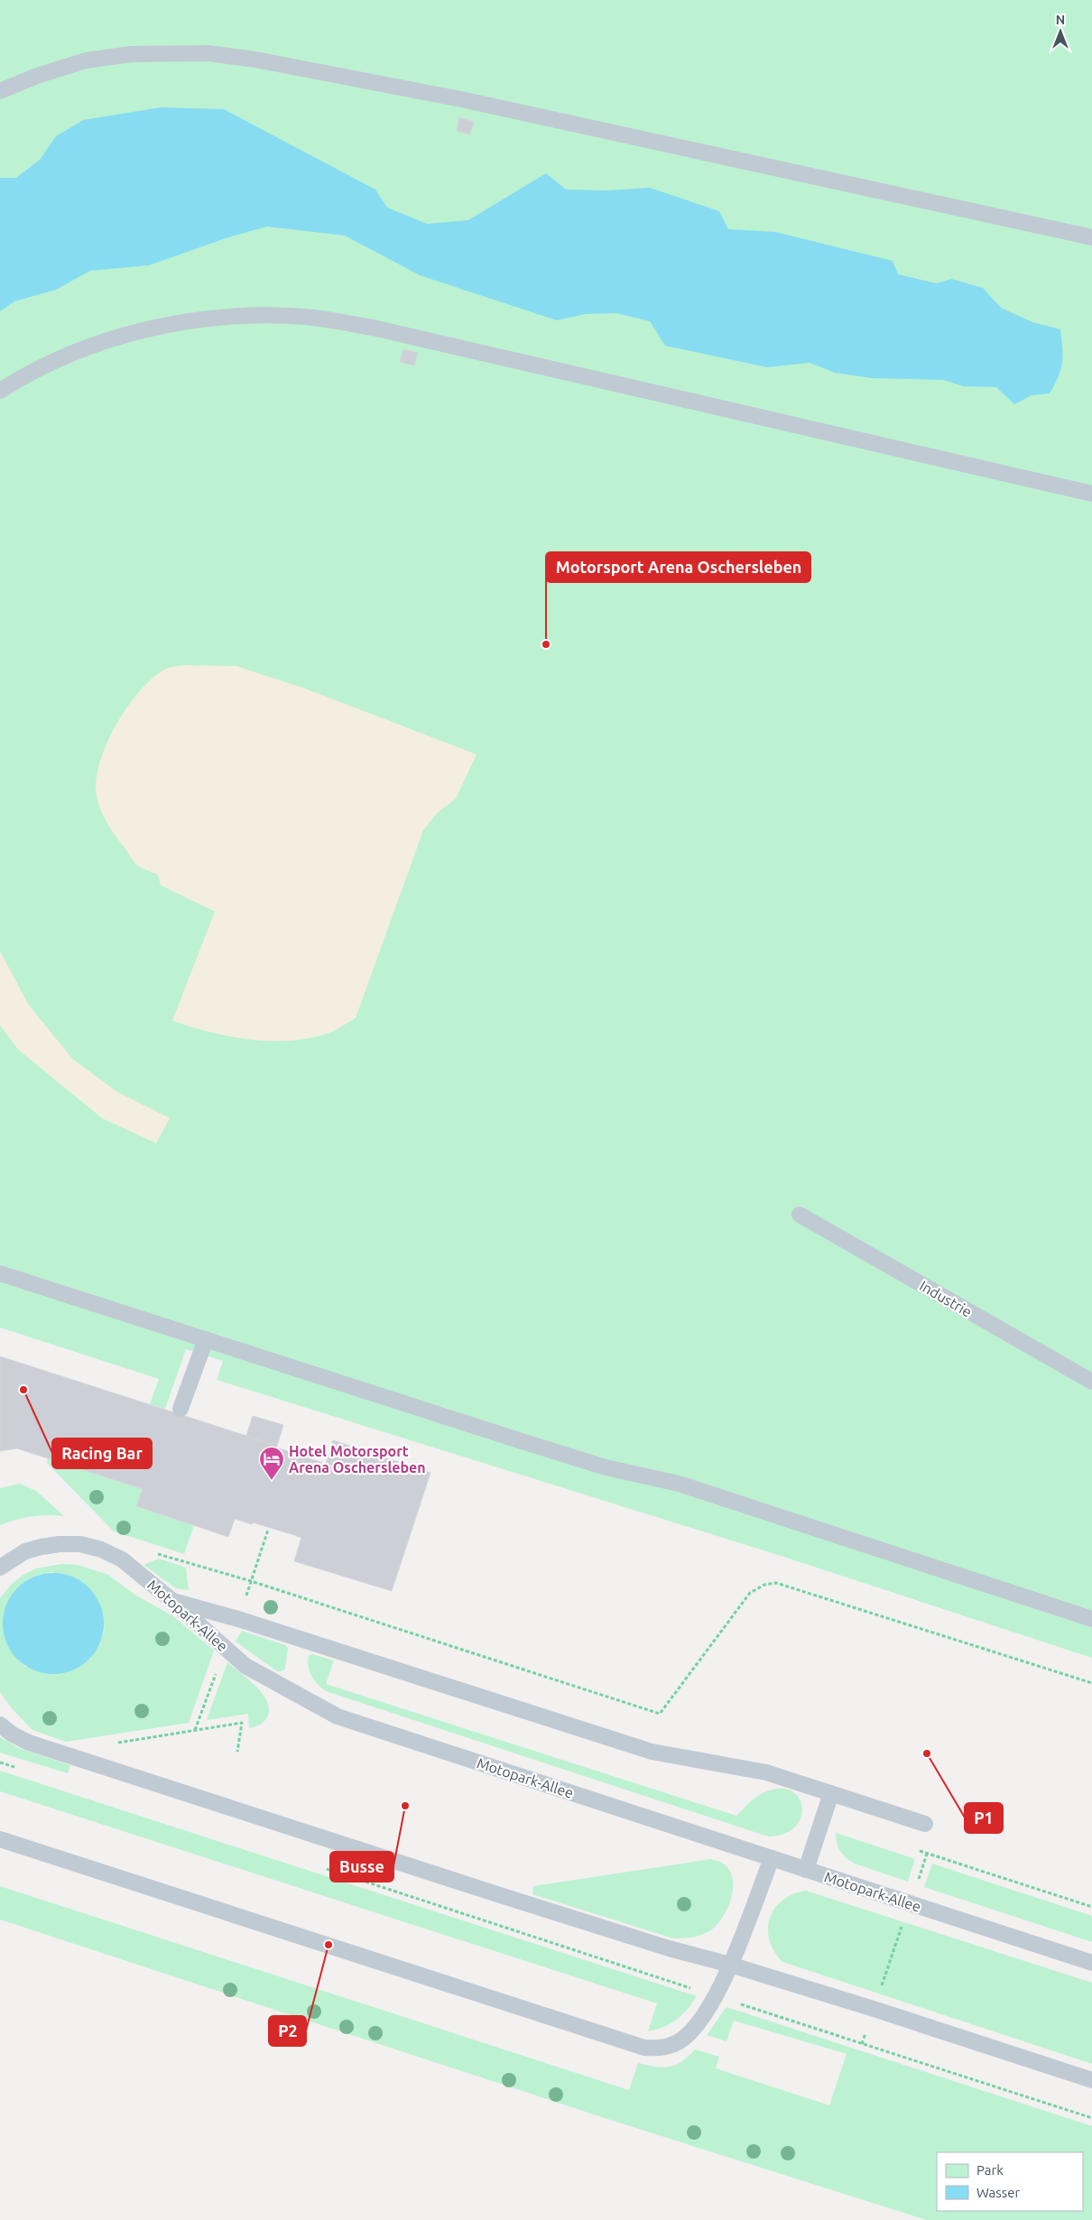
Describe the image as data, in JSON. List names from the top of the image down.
{
  "streets": {
    "lane": ["Industrie", "Motopark-Allee"]
  },
  "places": {
    "other": [
      "Motorsport Arena Oschersleben",
      "Racing Bar",
      "P1",
      "Busse",
      "P2"
    ],
    "hotel": ["Hotel Motorsport Arena Oschersleben"]
  },
  "legend": ["Park", "Wasser"],
  "north": "top"
}
